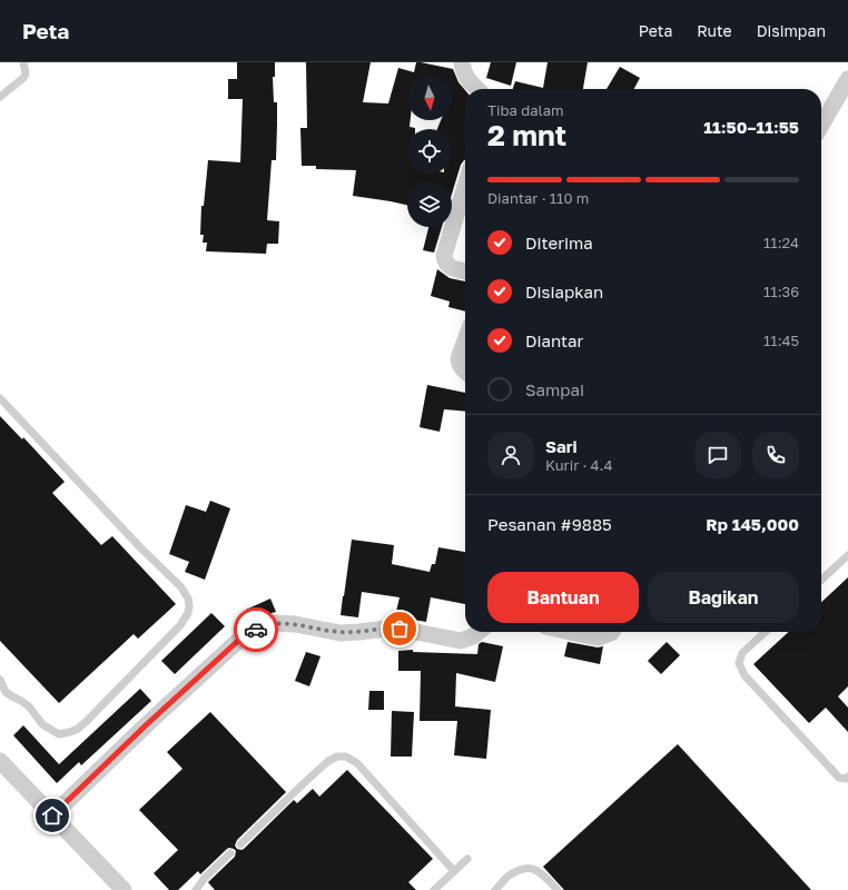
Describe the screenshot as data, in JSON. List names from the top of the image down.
{
  "north": "bottom",
  "page": {
    "header": "Peta",
    "nav": ["Peta", "Rute", "Disimpan"],
    "heading": ["2 mnt", "Tiba dalam", "11:50–11:55"],
    "panel": [
      "Sari",
      "Kurir · 4.4",
      "Pesanan #9885",
      "Rp 145,000"
    ],
    "bar": "Diantar · 110 m",
    "list": [
      ["Diterima", "11:24"],
      ["Disiapkan", "11:36"],
      ["Diantar", "11:45"],
      "Sampai"
    ],
    "buttons": ["Bantuan", "Bagikan"]
  }
}
